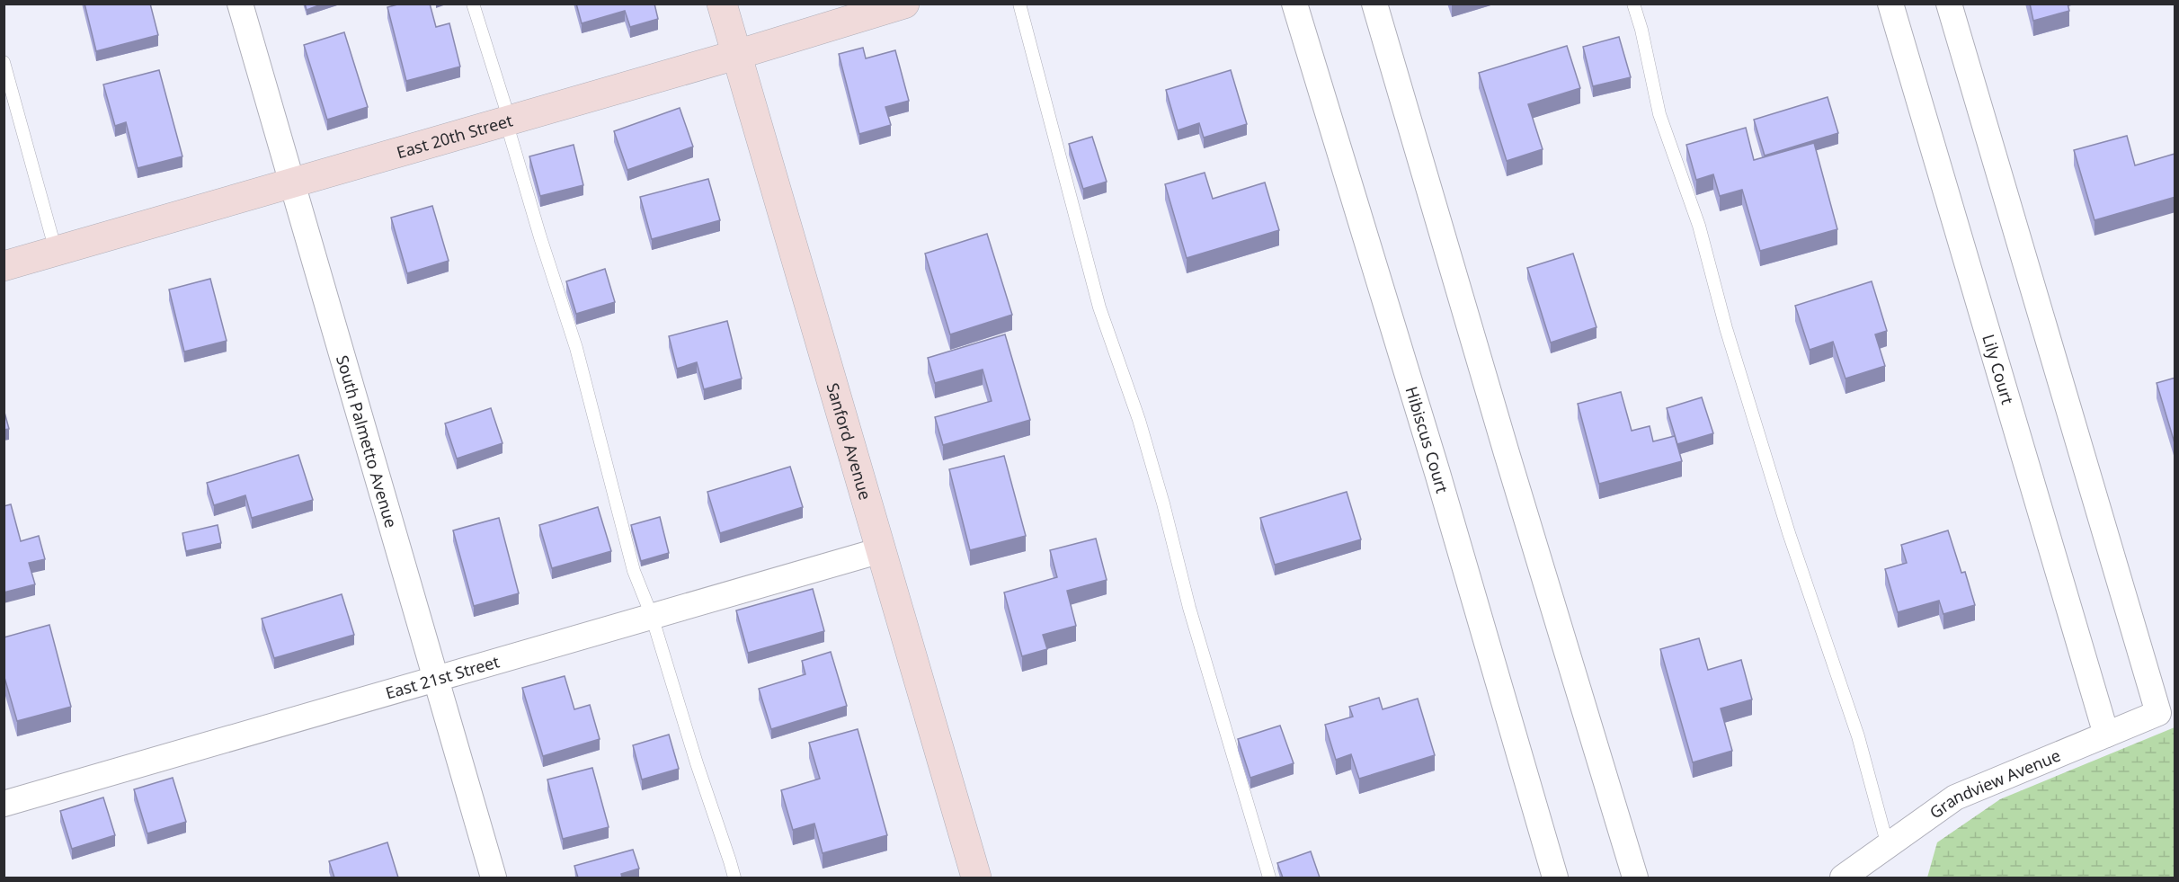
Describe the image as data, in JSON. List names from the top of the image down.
{
  "streets": {
    "street": [
      "East 20th Street",
      "Lily Court",
      "South Palmetto Avenue",
      "Sanford Avenue",
      "Hibiscus Court",
      "East 21st Street",
      "Grandview Avenue"
    ]
  },
  "crossings": [
    ["East 20th Street", "South Palmetto Avenue"],
    ["East 20th Street", "Sanford Avenue"],
    ["Lily Court", "Grandview Avenue"],
    ["South Palmetto Avenue", "East 21st Street"],
    ["Sanford Avenue", "East 21st Street"]
  ]
}
